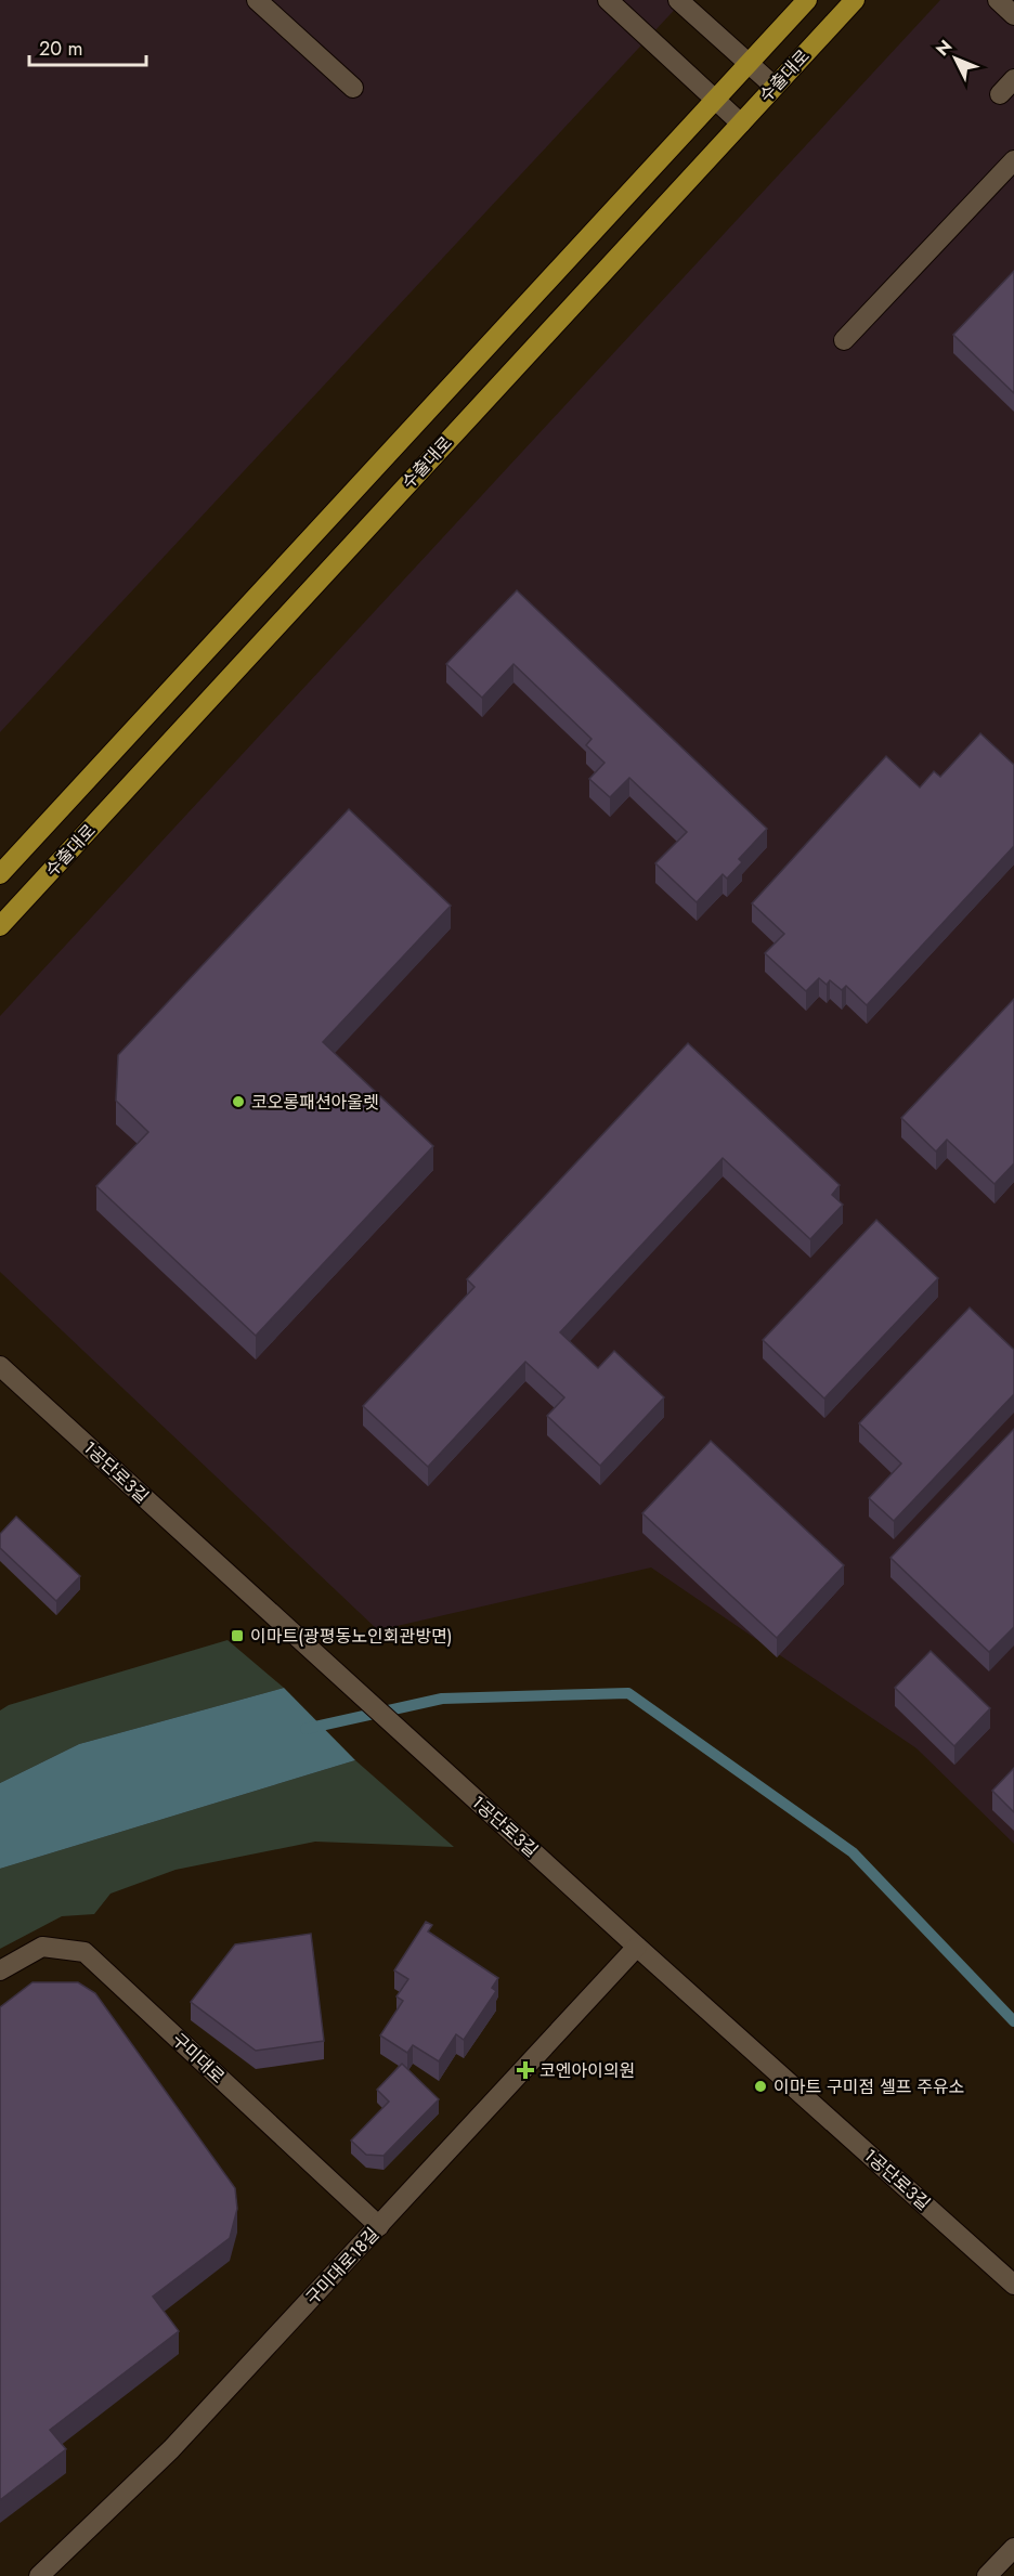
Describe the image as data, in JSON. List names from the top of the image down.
{
  "streets": {
    "main road": ["수출대로"],
    "street": ["1공단로3길", "구미대로", "구미대로18길"]
  },
  "crossings": [
    ["1공단로3길", "구미대로18길"],
    ["구미대로", "구미대로18길"]
  ],
  "places": {
    "other": ["코오롱패션아울렛", "이마트 구미점 셀프 주유소"],
    "transit": ["이마트(광평동노인회관방면)"],
    "health": ["코엔아이의원"]
  },
  "scale_bar": "20 m",
  "north": "top left"
}
